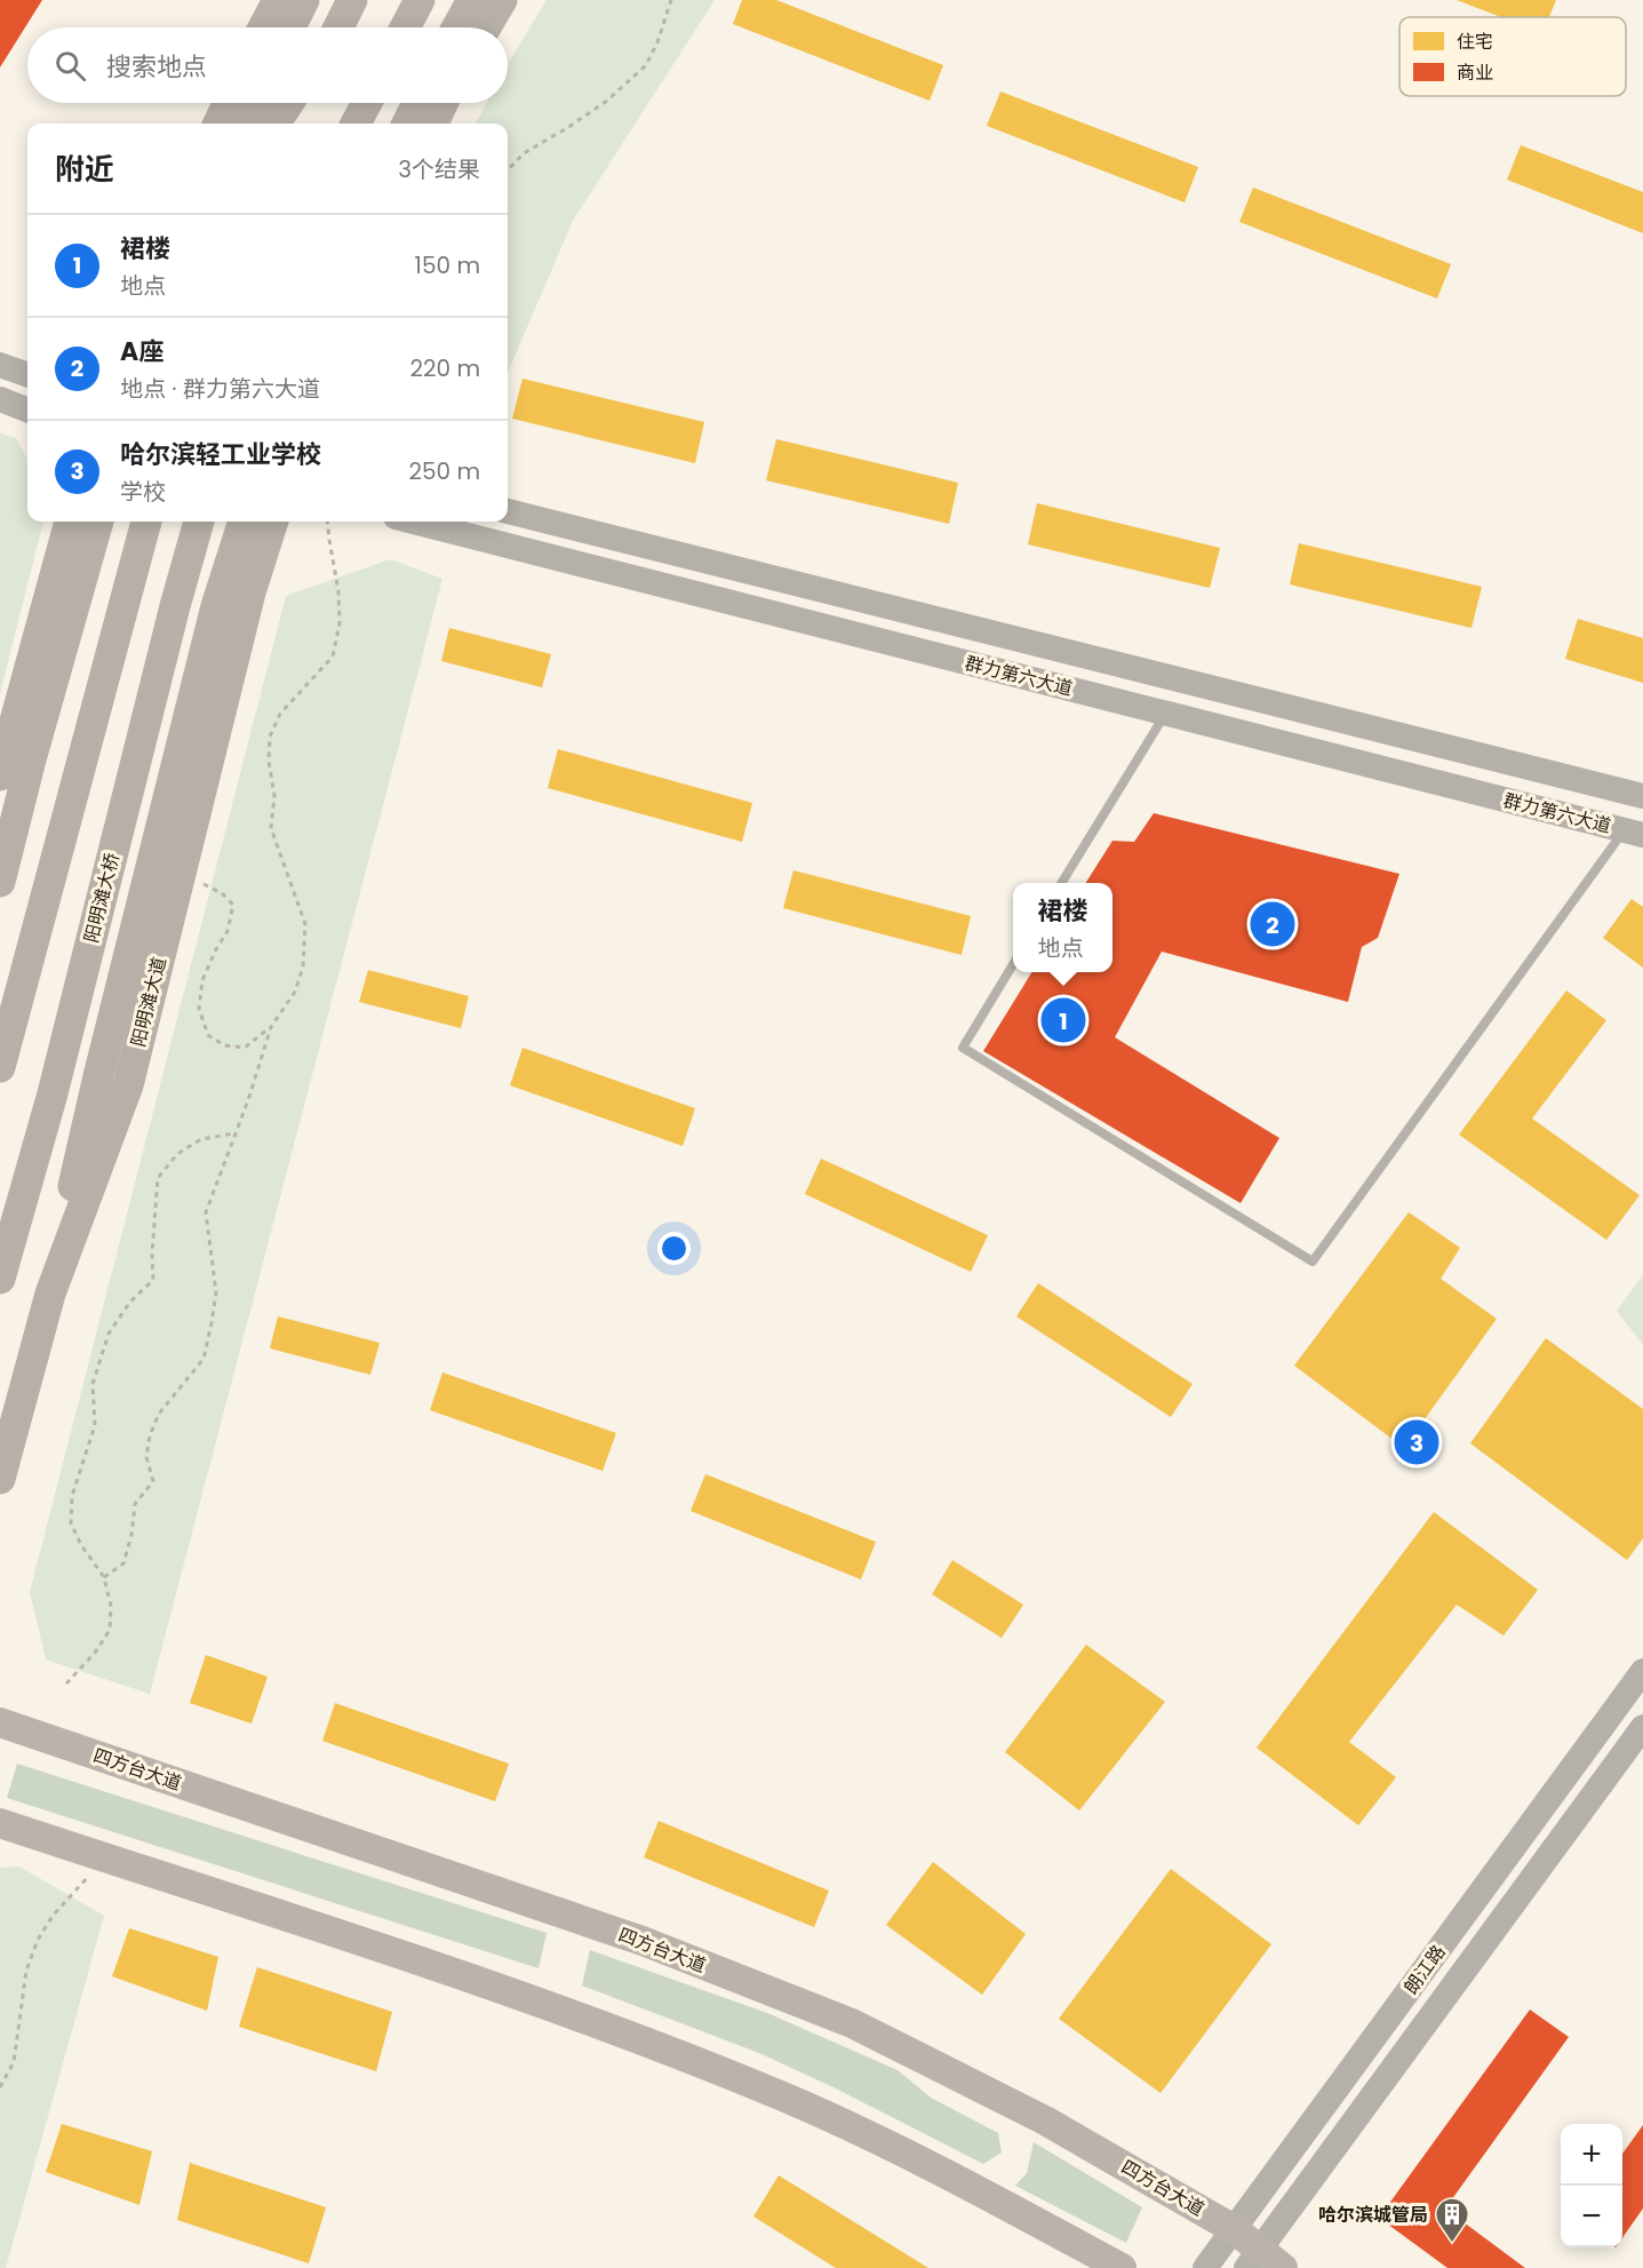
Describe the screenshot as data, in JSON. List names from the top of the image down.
{
  "streets": {
    "highway": ["阳明滩大桥", "阳明滩大道"],
    "main road": ["群力第六大道", "四方台大道", "朗江路"]
  },
  "crossings": [
    ["四方台大道", "朗江路"]
  ],
  "places": {
    "building": ["哈尔滨城管局"]
  },
  "legend": ["住宅", "商业"],
  "page": {
    "search": "搜索地点",
    "heading": ["附近", "3个结果"],
    "list": [
      {
        "mark": "1",
        "name": "裙楼",
        "note": "地点",
        "value": "150 m"
      },
      {
        "mark": "2",
        "name": "A座",
        "note": "地点 · 群力第六大道",
        "value": "220 m"
      },
      {
        "mark": "3",
        "name": "哈尔滨轻工业学校",
        "note": "学校",
        "value": "250 m"
      }
    ],
    "popup": ["裙楼", "地点"],
    "pins": ["2", "1", "3"],
    "map_buttons": ["+", "−"]
  }
}
